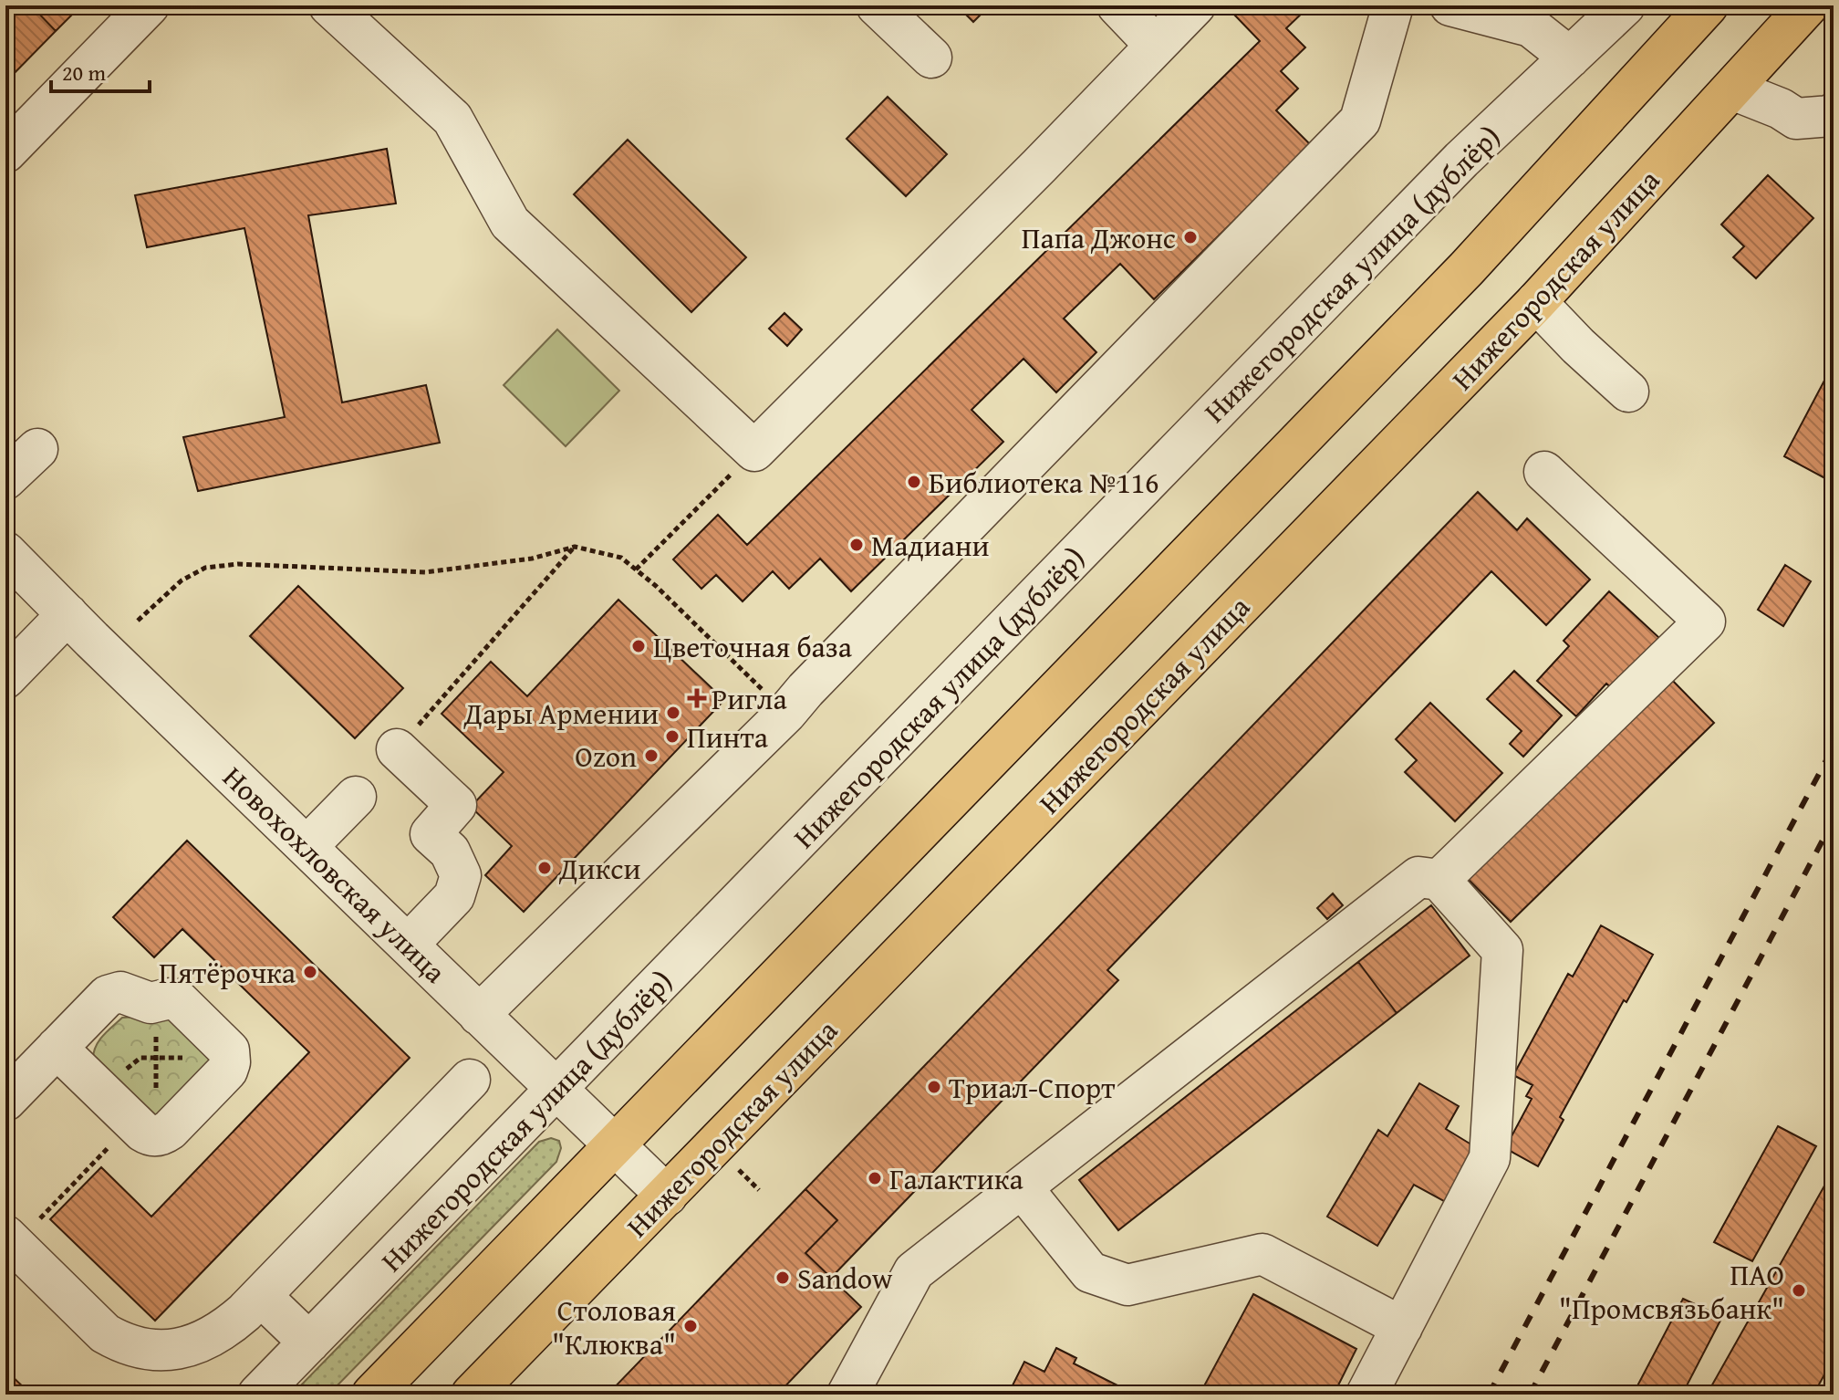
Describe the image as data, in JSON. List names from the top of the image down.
{
  "streets": {
    "main road": ["Нижегородская улица"],
    "street": ["Нижегородская улица (дублёр)", "Новохохловская улица"]
  },
  "crossings": [
    ["Нижегородская улица (дублёр)", "Новохохловская улица"],
    ["Нижегородская улица", "Новохохловская улица"]
  ],
  "places": {
    "other": [
      "Папа Джонс",
      "Библиотека №116",
      "Мадиани",
      "Цветочная база",
      "Дары Армении",
      "Пинта",
      "Ozon",
      "Дикси",
      "Пятёрочка",
      "Триал-Спорт",
      "Галактика",
      "Sandow",
      "ПАО \"Промсвязьбанк\"",
      "Столовая \"Клюква\""
    ],
    "health": ["Ригла"]
  },
  "scale_bar": "20 m"
}
